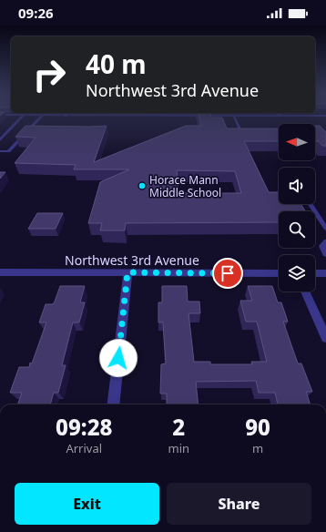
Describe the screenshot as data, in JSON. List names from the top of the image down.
{
  "streets": {
    "street": ["Northwest 3rd Avenue"]
  },
  "places": ["Horace Mann Middle School"],
  "north": "left",
  "page": {
    "status": "09:26",
    "turn": ["40 m", "Northwest 3rd Avenue"],
    "eta": [
      "09:28",
      "Arrival",
      "2",
      "min",
      "90",
      "m"
    ],
    "buttons": ["Exit", "Share"]
  }
}
